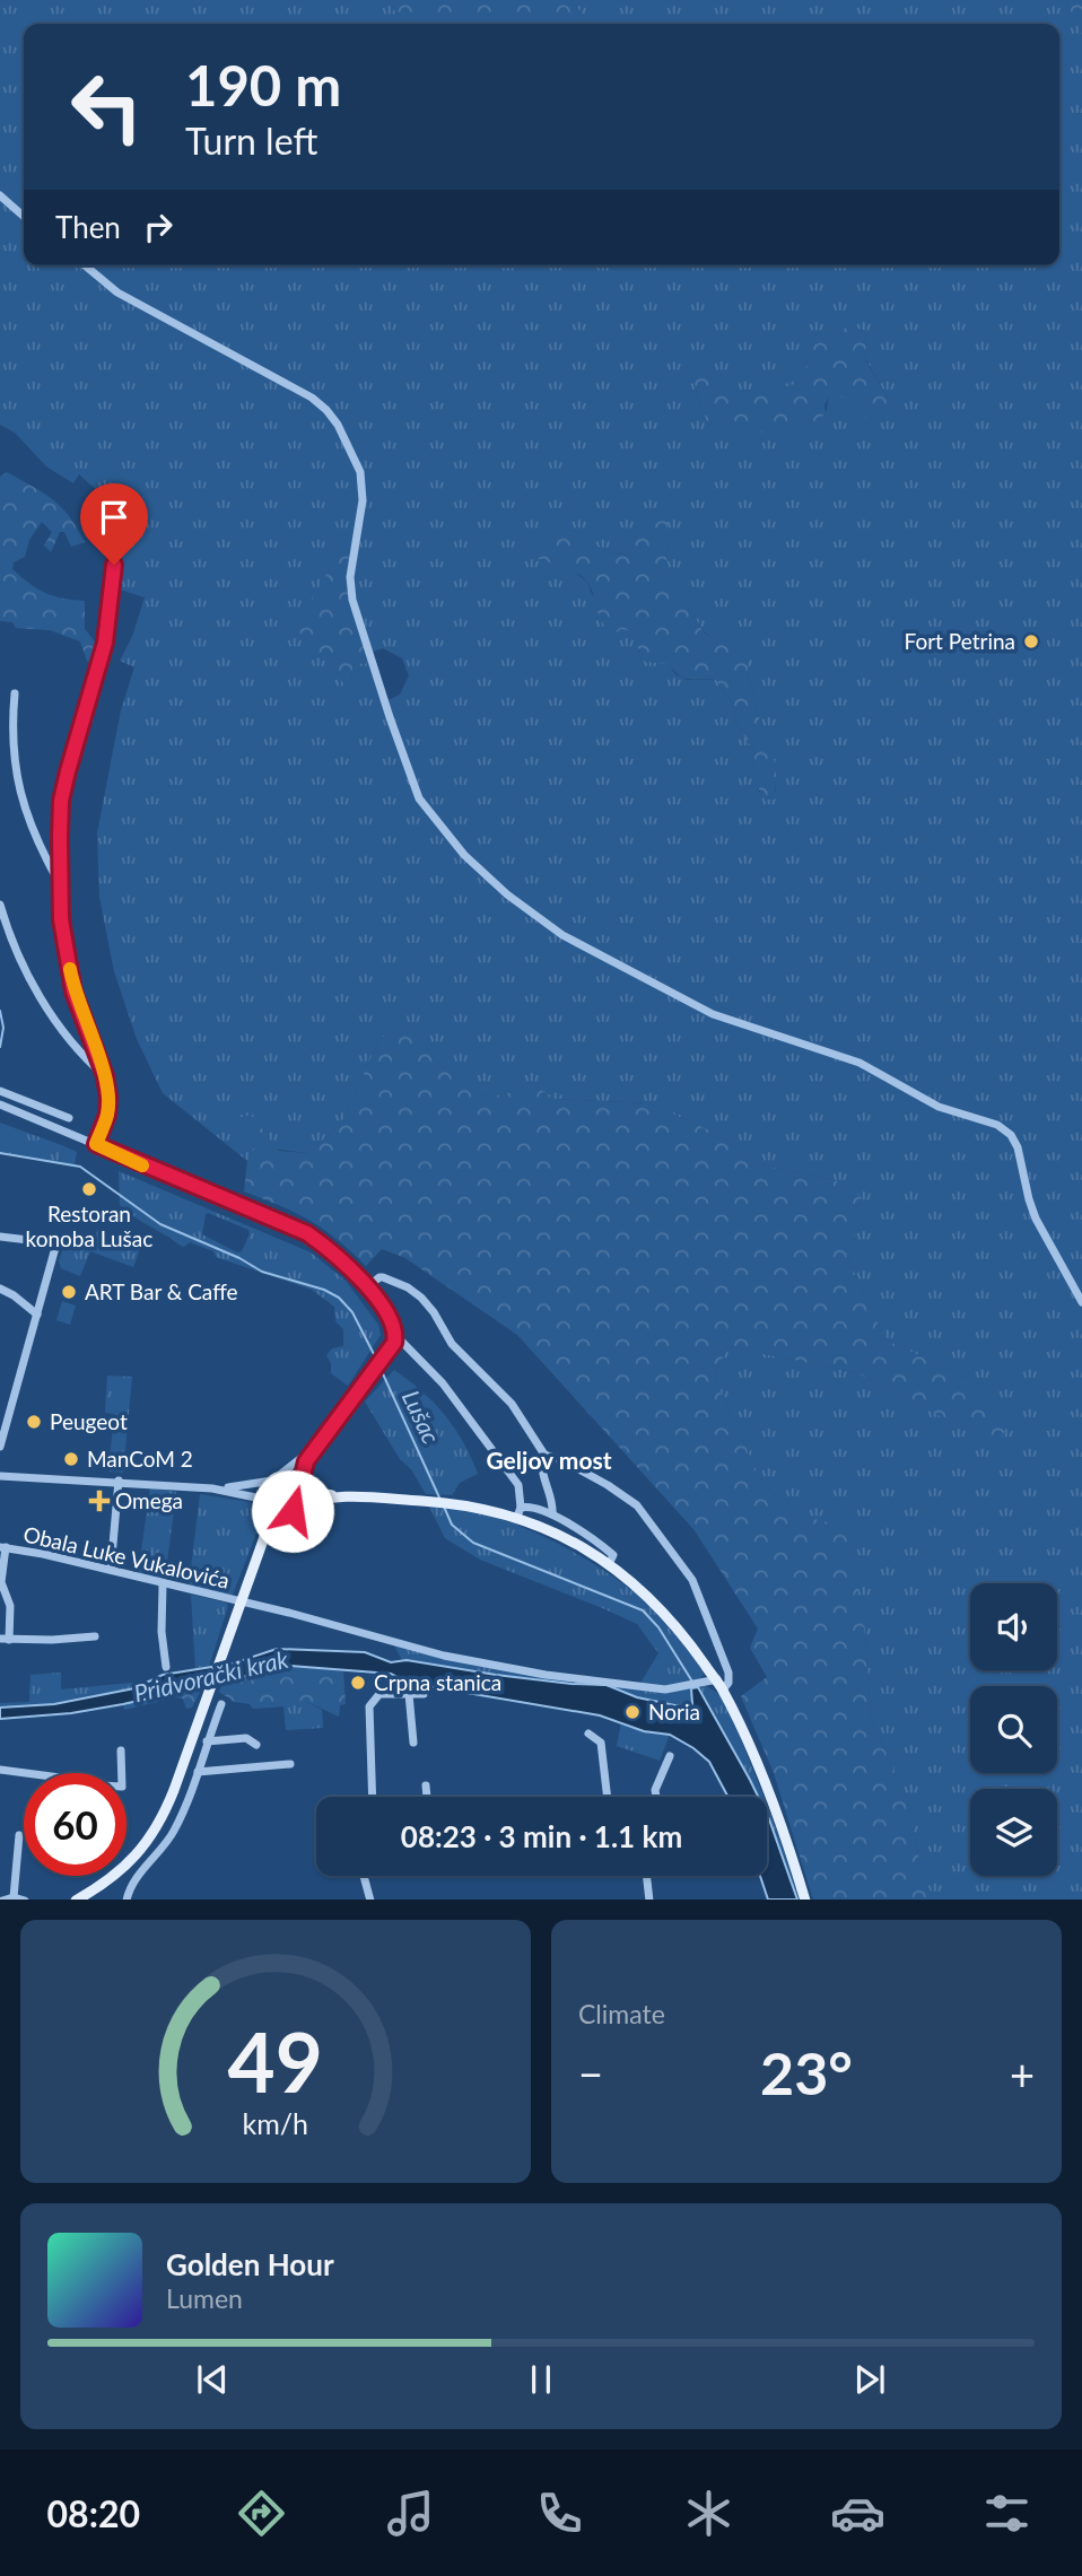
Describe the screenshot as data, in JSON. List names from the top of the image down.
{
  "streets": {
    "street": ["Obala Luke Vukalovića"]
  },
  "districts": ["Geljov most"],
  "water": ["Lušac", "Pridvorački krak"],
  "places": {
    "other": [
      "Fort Petrina",
      "Restoran konoba Lušac",
      "ART Bar & Caffe",
      "Peugeot",
      "ManCoM 2",
      "Crpna stanica",
      "Noria"
    ],
    "health": ["Omega"]
  },
  "page": {
    "turn": ["190 m", "Turn left"],
    "then": "Then",
    "limit": "60",
    "trip": "08:23 · 3 min · 1.1 km",
    "tile": "Climate",
    "heat": ["−", "23°", "+"],
    "song": ["Golden Hour", "Lumen"],
    "tabs": "08:20",
    "gauge": ["49", "km/h"]
  }
}
